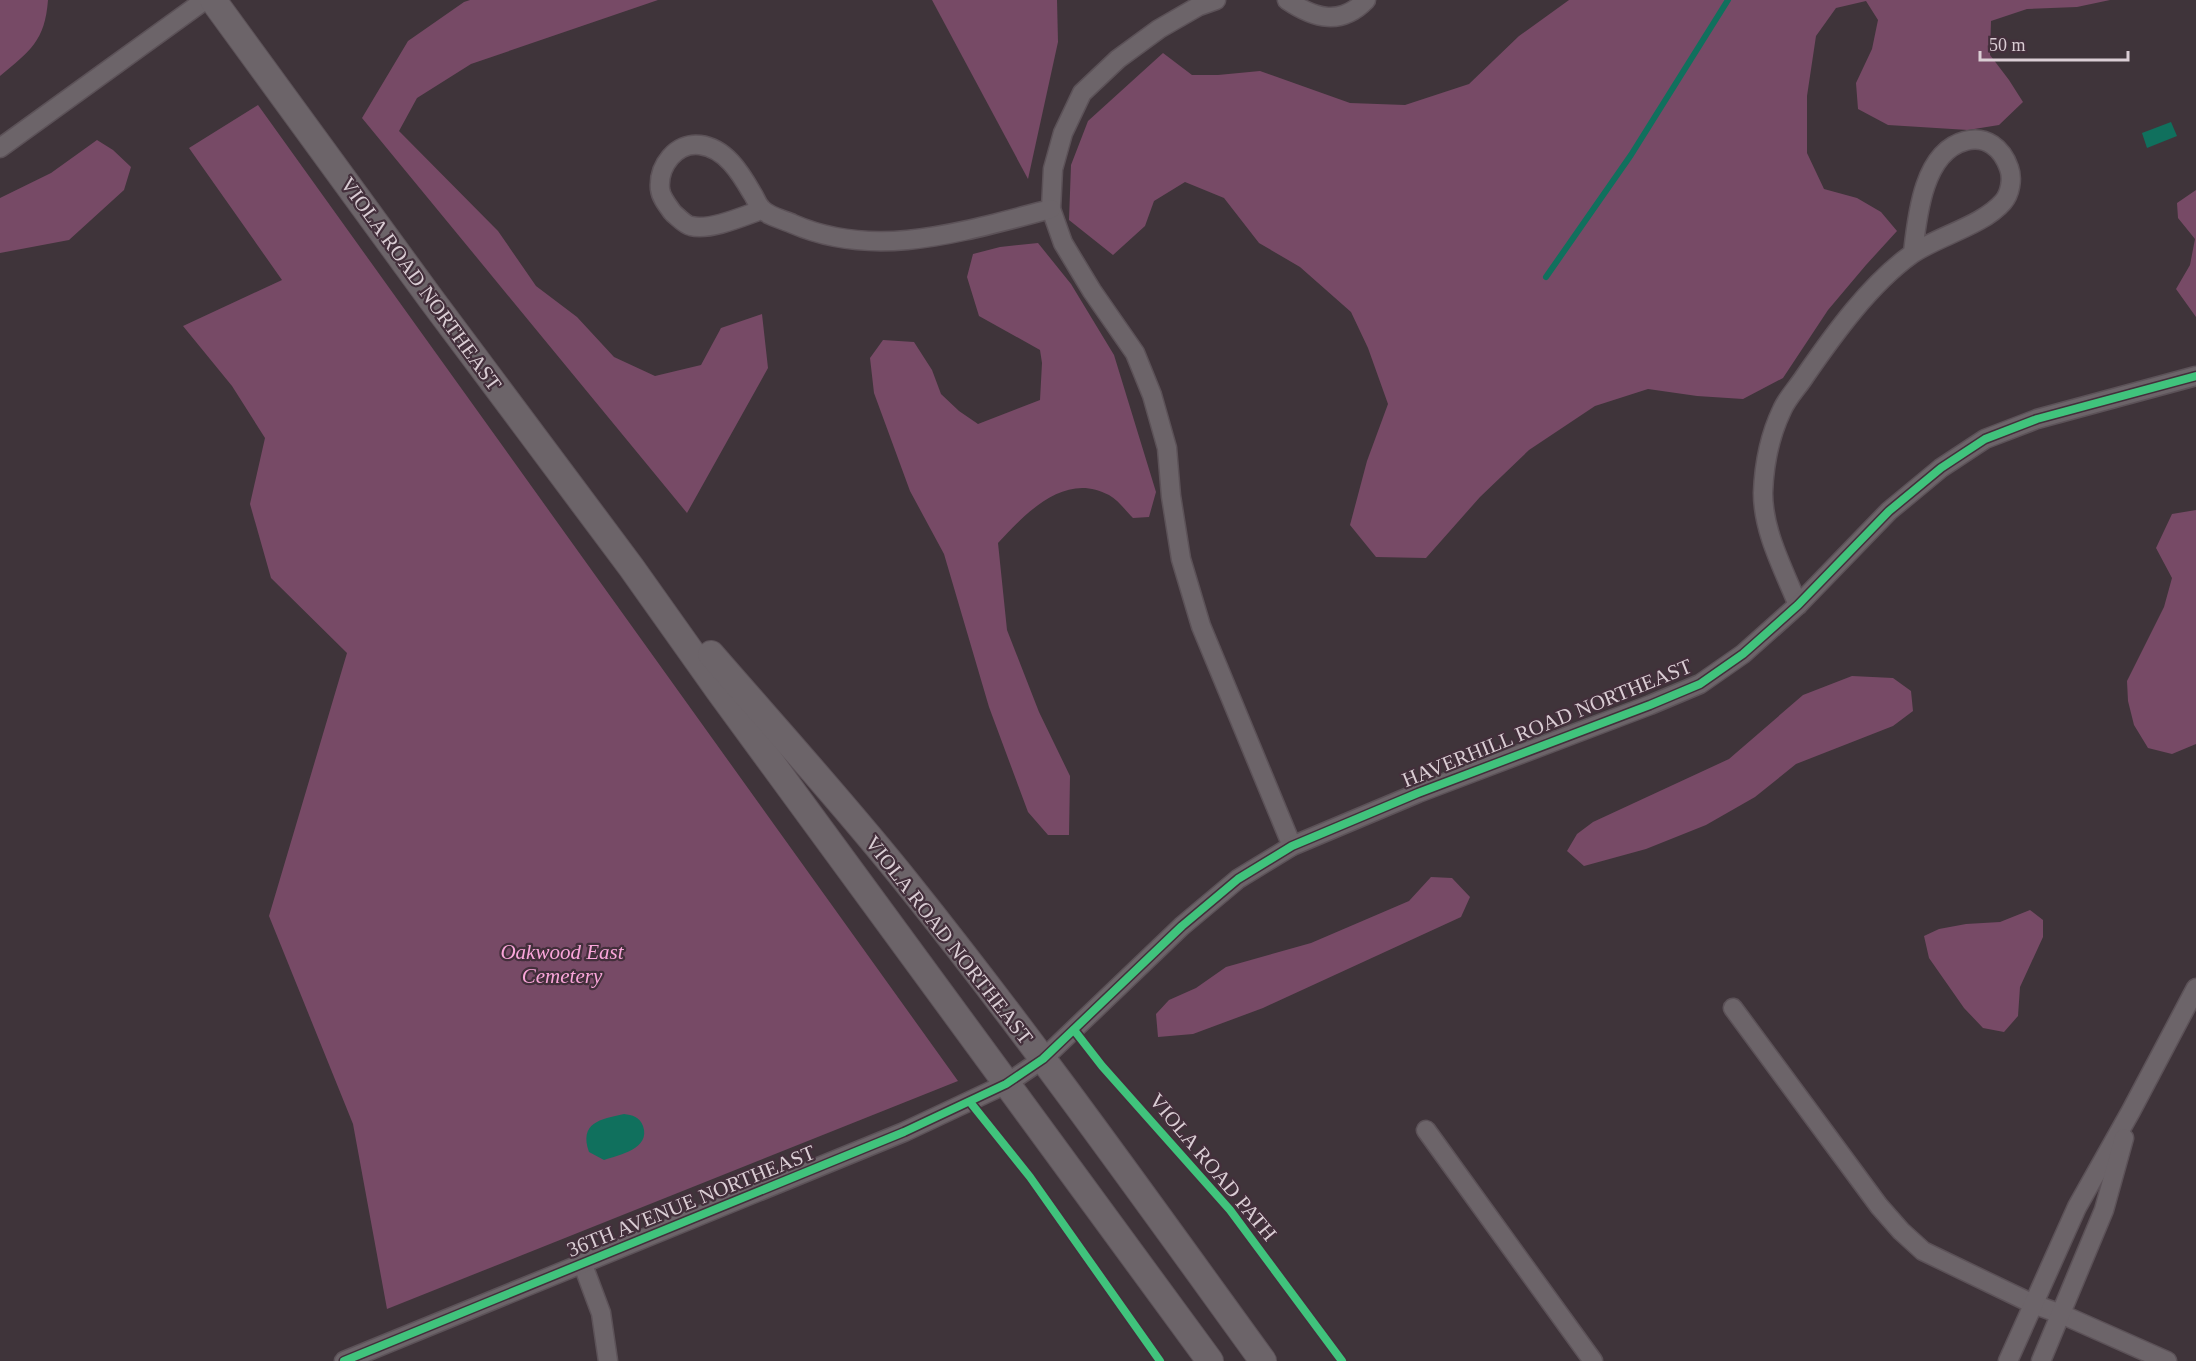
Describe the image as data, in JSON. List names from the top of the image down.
{
  "streets": {
    "main road": ["VIOLA ROAD NORTHEAST"],
    "street": ["HAVERHILL ROAD NORTHEAST", "36TH AVENUE NORTHEAST"],
    "cycle path": ["VIOLA ROAD PATH"]
  },
  "crossings": [
    ["VIOLA ROAD NORTHEAST", "HAVERHILL ROAD NORTHEAST"],
    ["VIOLA ROAD NORTHEAST", "36TH AVENUE NORTHEAST"],
    ["HAVERHILL ROAD NORTHEAST", "36TH AVENUE NORTHEAST"]
  ],
  "parks": ["Oakwood East Cemetery"],
  "scale_bar": "50 m"
}
